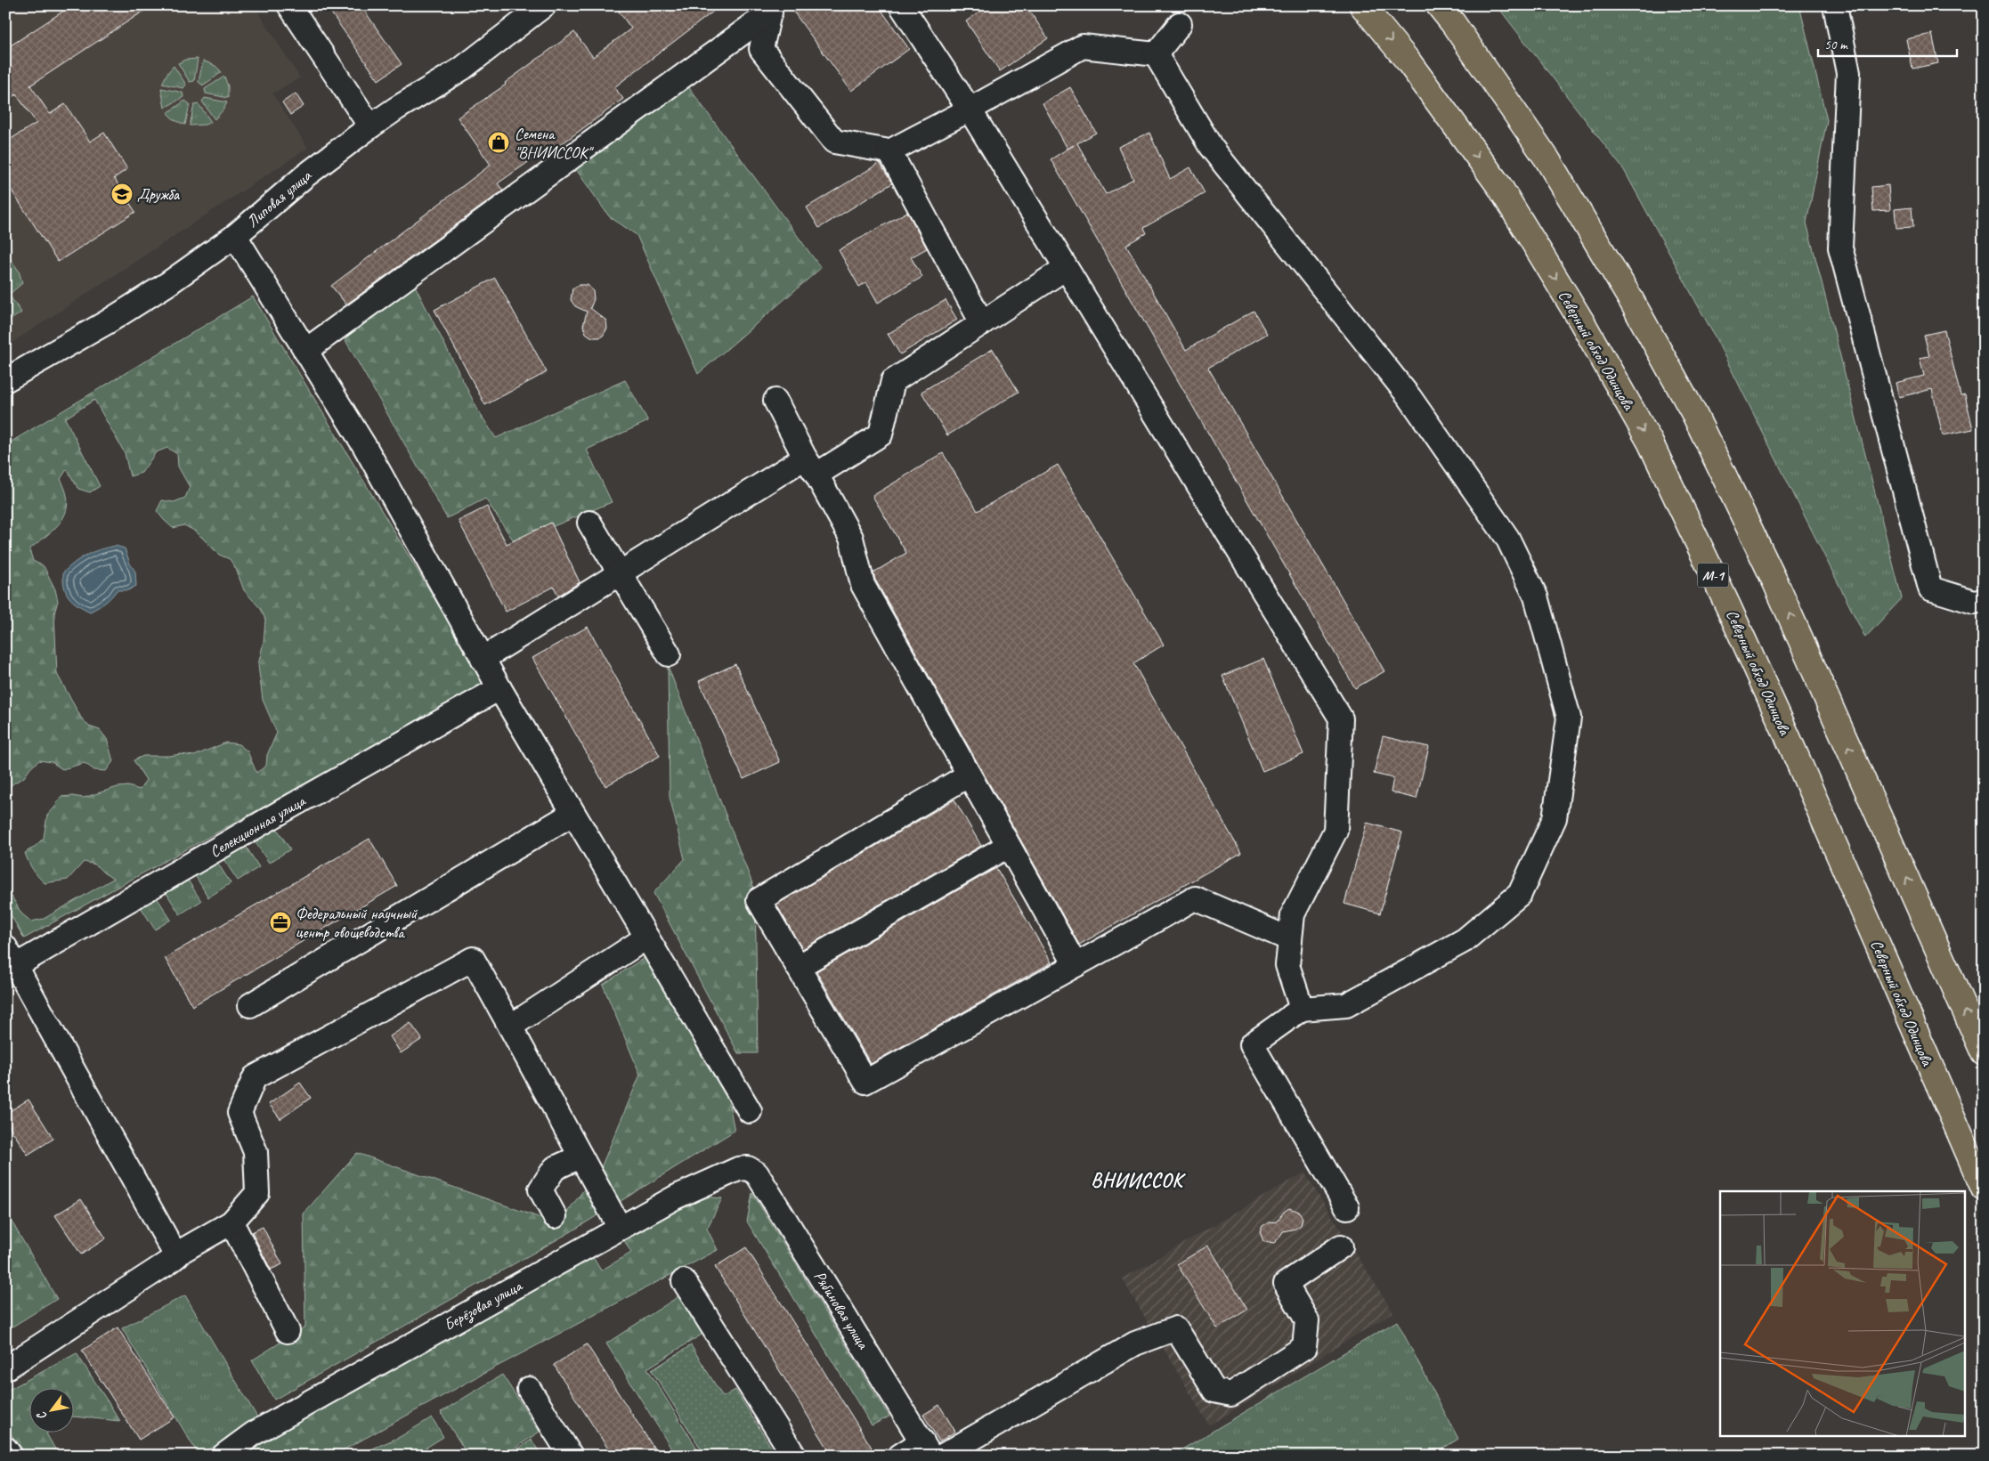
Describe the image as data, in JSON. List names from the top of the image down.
{
  "streets": {
    "highway": ["Северный обход Одинцова", "М-1"],
    "street": [
      "Липовая улица",
      "Селекционная улица",
      "Берёзовая улица",
      "Рябиновая улица"
    ]
  },
  "crossings": [
    ["Берёзовая улица", "Рябиновая улица"]
  ],
  "districts": ["ВНИИССОК"],
  "places": {
    "shop": ["Семена \"ВНИИССОК\""],
    "school or university": ["Дружба"],
    "office": ["Федеральный научный центр овощеводства"]
  },
  "scale_bar": "50 m",
  "north": "bottom left"
}
